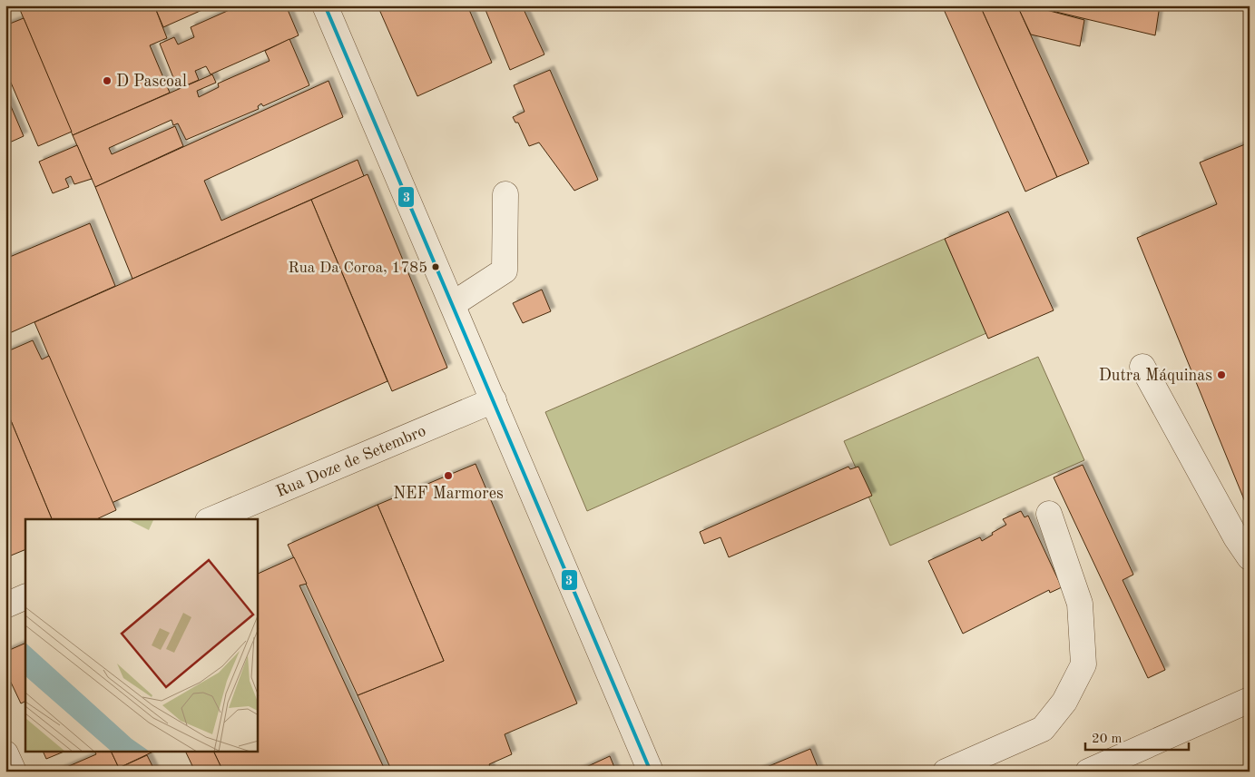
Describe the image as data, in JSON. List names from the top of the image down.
{
  "streets": {
    "street": ["Rua Doze de Setembro"]
  },
  "places": [
    "D Pascoal",
    "Rua Da Coroa, 1785",
    "Dutra Máquinas",
    "NEF Marmores"
  ],
  "lines": ["transit line 3"],
  "scale_bar": "20 m"
}
